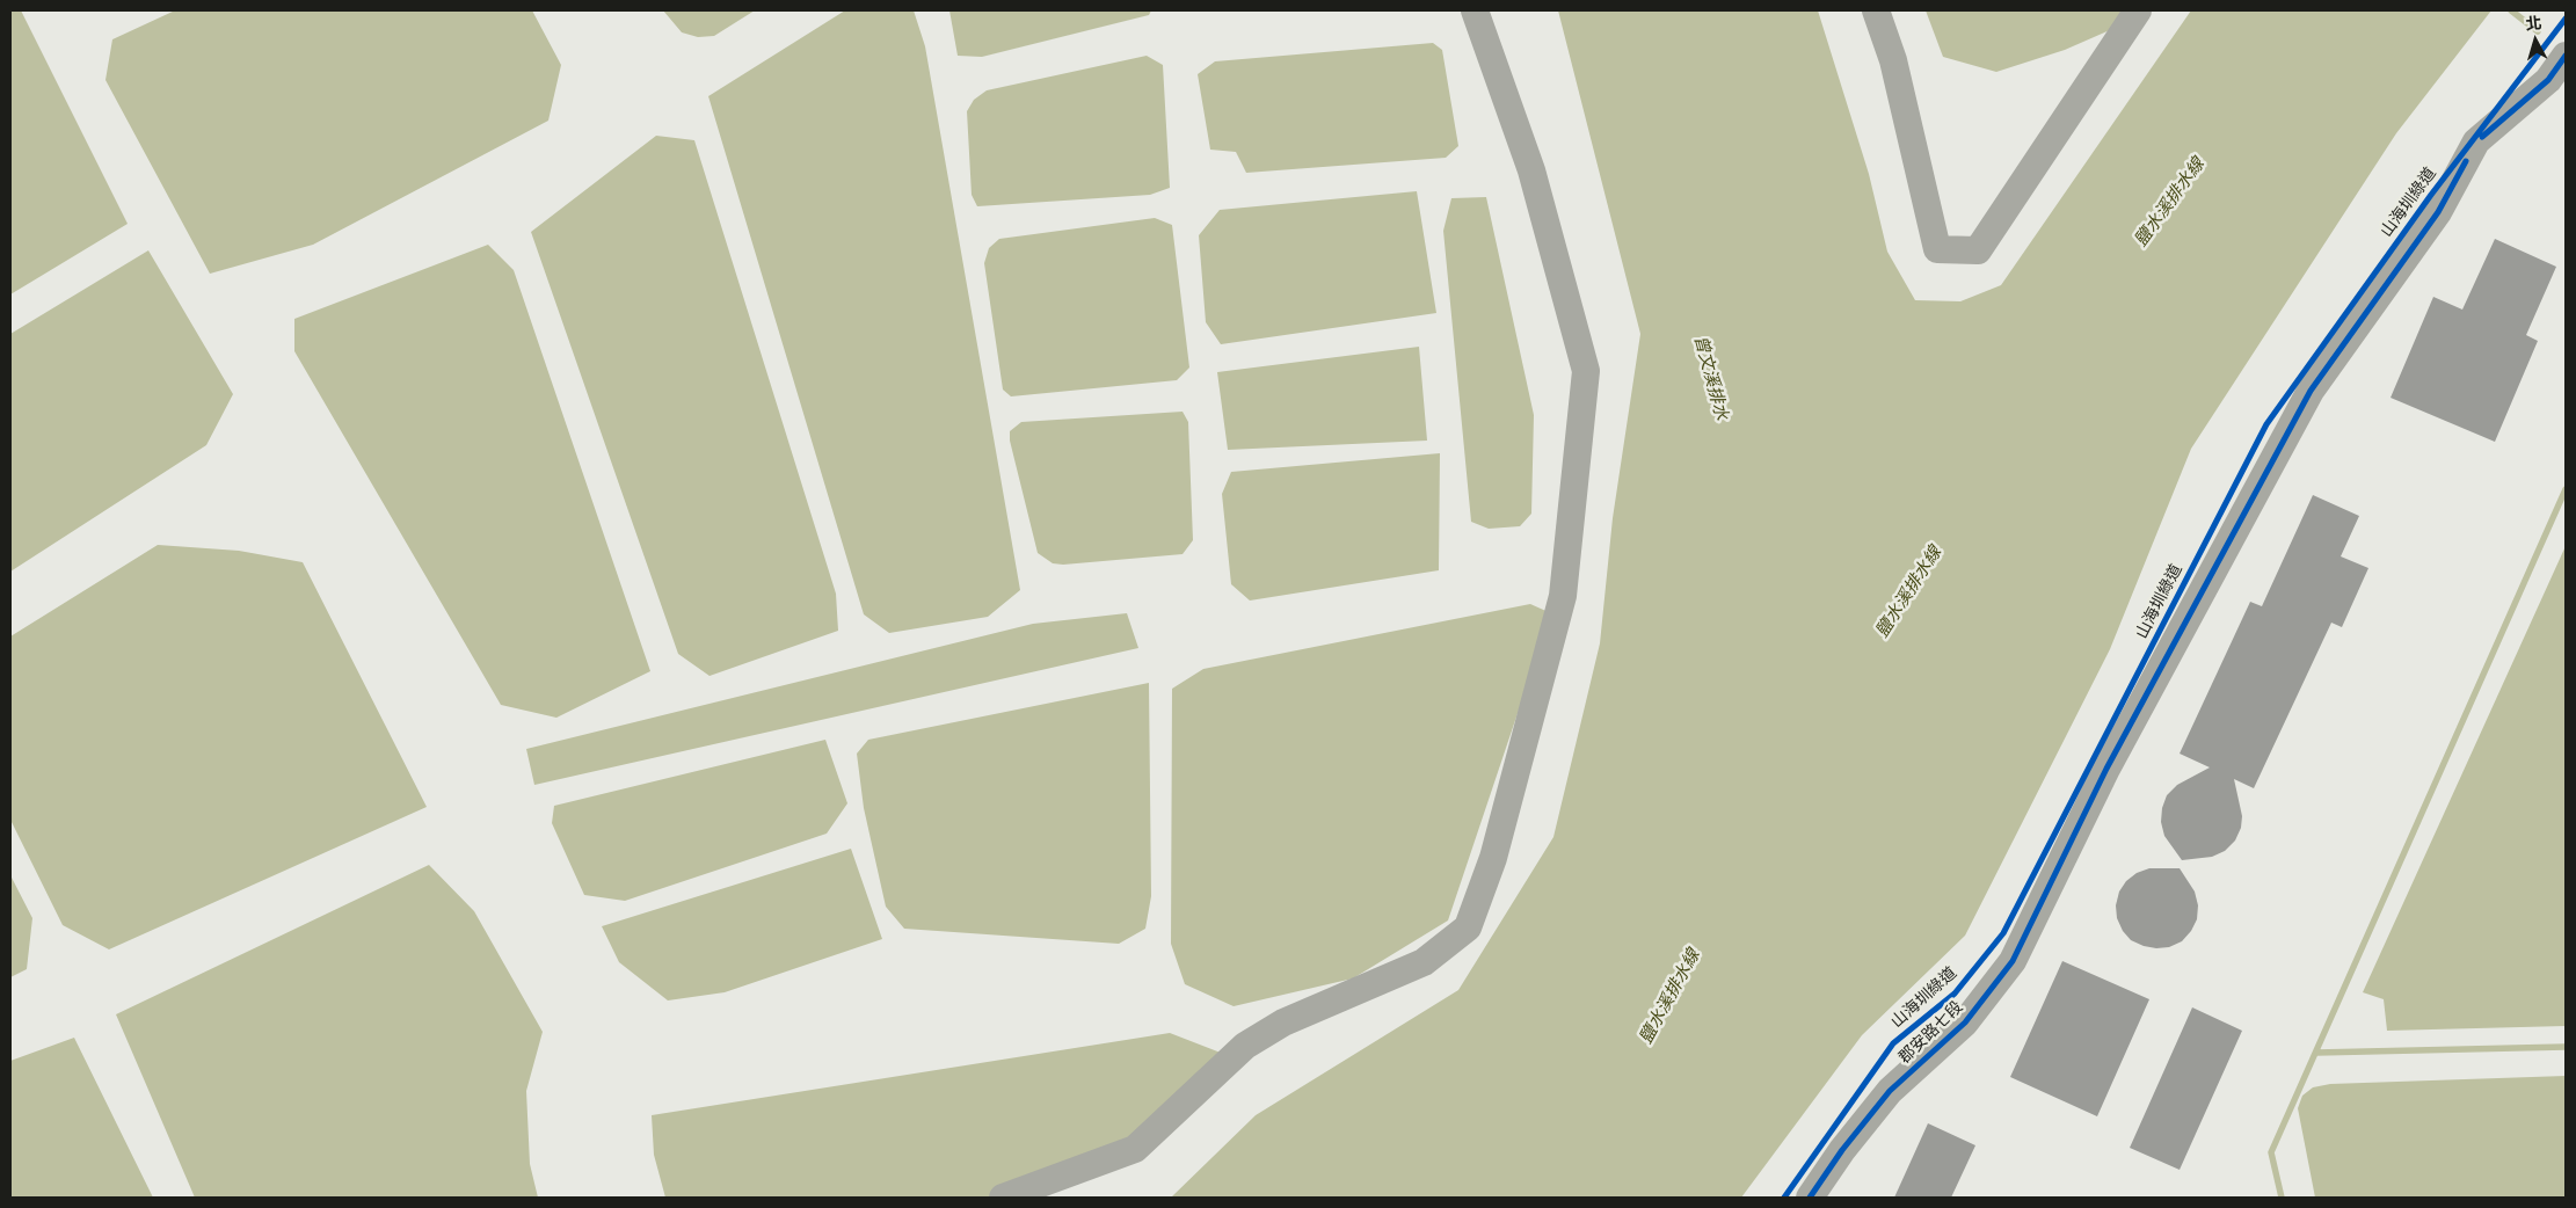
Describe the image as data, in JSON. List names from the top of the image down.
{
  "streets": {
    "street": ["郡安路七段"],
    "cycle path": ["山海圳綠道"]
  },
  "water": ["鹽水溪排水線", "曾文溪排水"],
  "north": "top"
}
